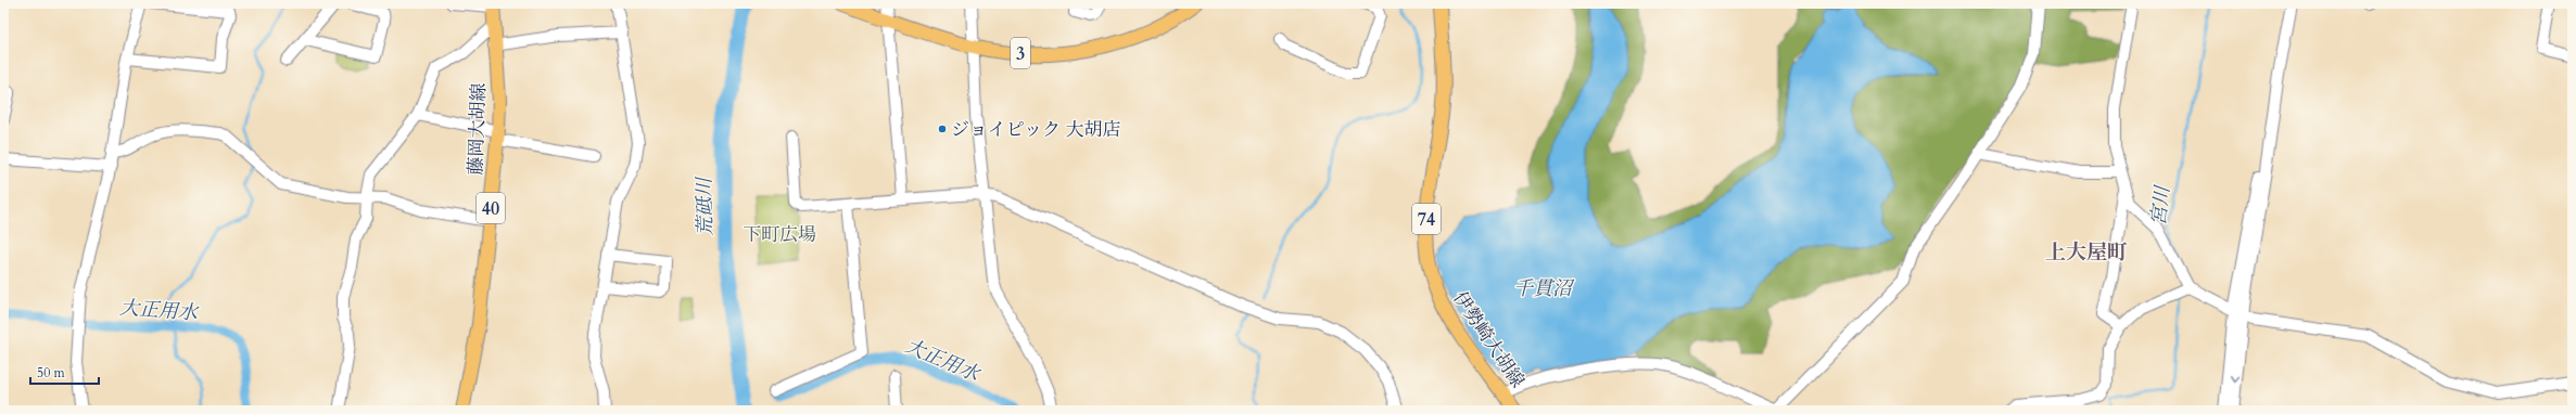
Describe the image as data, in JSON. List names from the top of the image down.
{
  "streets": {
    "main road": [
      "3",
      "藤岡大胡線",
      "40",
      "74",
      "伊勢崎大胡線"
    ]
  },
  "districts": ["上大屋町"],
  "water": [
    "宮川",
    "荒砥川",
    "千貫沼",
    "大正用水"
  ],
  "parks": ["下町広場"],
  "places": ["ジョイピック 大胡店"],
  "scale_bar": "50 m"
}
